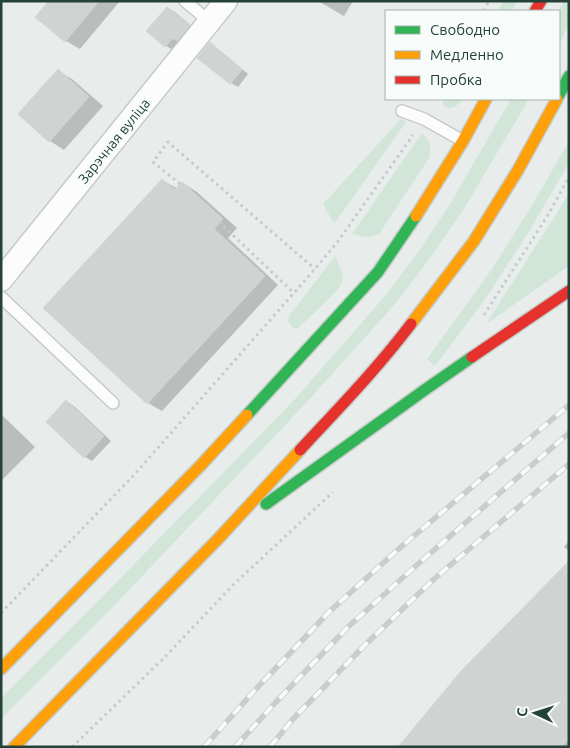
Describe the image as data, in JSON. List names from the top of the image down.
{
  "streets": {
    "street": ["Зарэчная вуліца"]
  },
  "legend": ["Свободно", "Медленно", "Пробка"],
  "north": "left"
}
